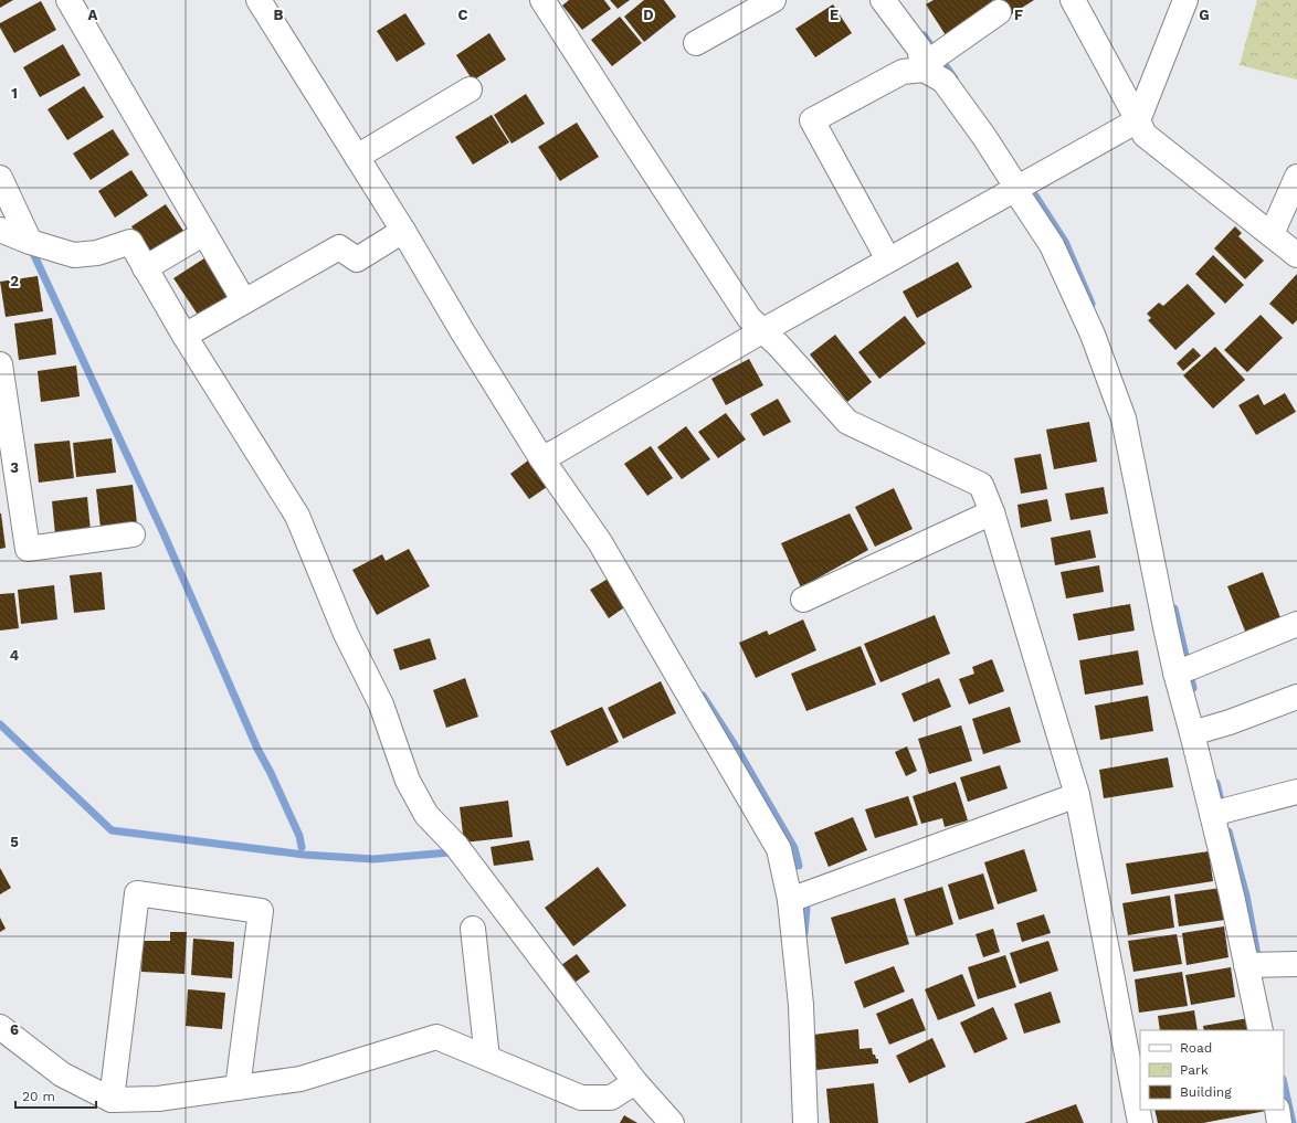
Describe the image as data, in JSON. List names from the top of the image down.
{
  "legend": ["Road", "Park", "Building"],
  "scale_bar": "20 m",
  "grid": {
    "columns": [
      "A",
      "B",
      "C",
      "D",
      "E",
      "F",
      "G"
    ],
    "rows": [
      "1",
      "2",
      "3",
      "4",
      "5",
      "6"
    ]
  }
}
